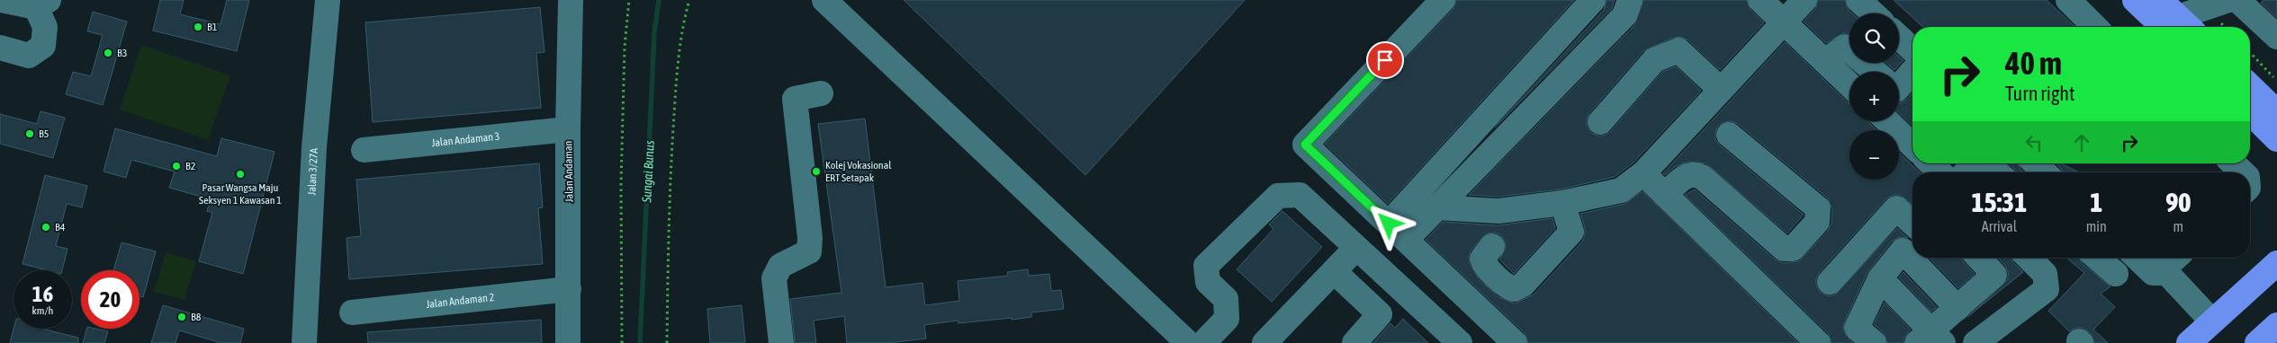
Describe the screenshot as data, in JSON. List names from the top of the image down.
{
  "streets": {
    "street": [
      "Jalan Andaman 3",
      "Jalan 3/27A",
      "Jalan Andaman",
      "Jalan Andaman 2"
    ]
  },
  "crossings": [
    ["Jalan Andaman 3", "Jalan Andaman"],
    ["Jalan Andaman", "Jalan Andaman 2"]
  ],
  "water": ["Sungai Bunus"],
  "places": [
    "B1",
    "B3",
    "B5",
    "B2",
    "Kolej Vokasional ERT Setapak",
    "Pasar Wangsa Maju Seksyen 1 Kawasan 1",
    "B4",
    "B8"
  ],
  "page": {
    "map_buttons": ["+", "−"],
    "turn": ["40 m", "Turn right"],
    "eta": [
      "15:31",
      "Arrival",
      "1",
      "min",
      "90",
      "m"
    ],
    "speed": "16 km/h",
    "limit": "20"
  }
}
